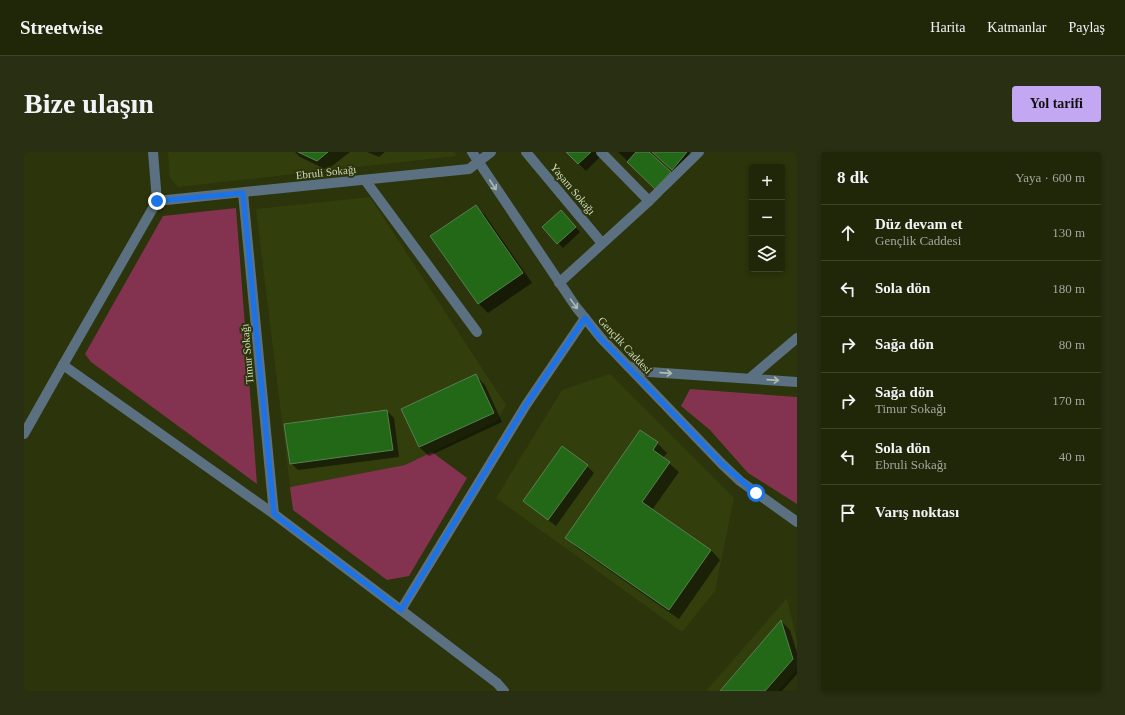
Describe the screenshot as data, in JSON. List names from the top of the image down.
{
  "streets": {
    "street": [
      "Ebruli Sokağı",
      "Yaşam Sokağı",
      "Gençlik Caddesi",
      "Timur Sokağı"
    ]
  },
  "crossings": [
    ["Ebruli Sokağı", "Gençlik Caddesi"],
    ["Ebruli Sokağı", "Timur Sokağı"]
  ],
  "one_way": ["Gençlik Caddesi"],
  "page": {
    "header": "Streetwise",
    "nav": ["Harita", "Katmanlar", "Paylaş"],
    "buttons": "Yol tarifi",
    "title": "Bize ulaşın",
    "heading": ["8 dk", "Yaya · 600 m"],
    "map_buttons": ["+", "−"],
    "list": [
      ["Düz devam et", "Gençlik Caddesi", "130 m"],
      ["Sola dön", "180 m"],
      ["Sağa dön", "80 m"],
      ["Sağa dön", "Timur Sokağı", "170 m"],
      ["Sola dön", "Ebruli Sokağı", "40 m"],
      "Varış noktası"
    ]
  }
}
